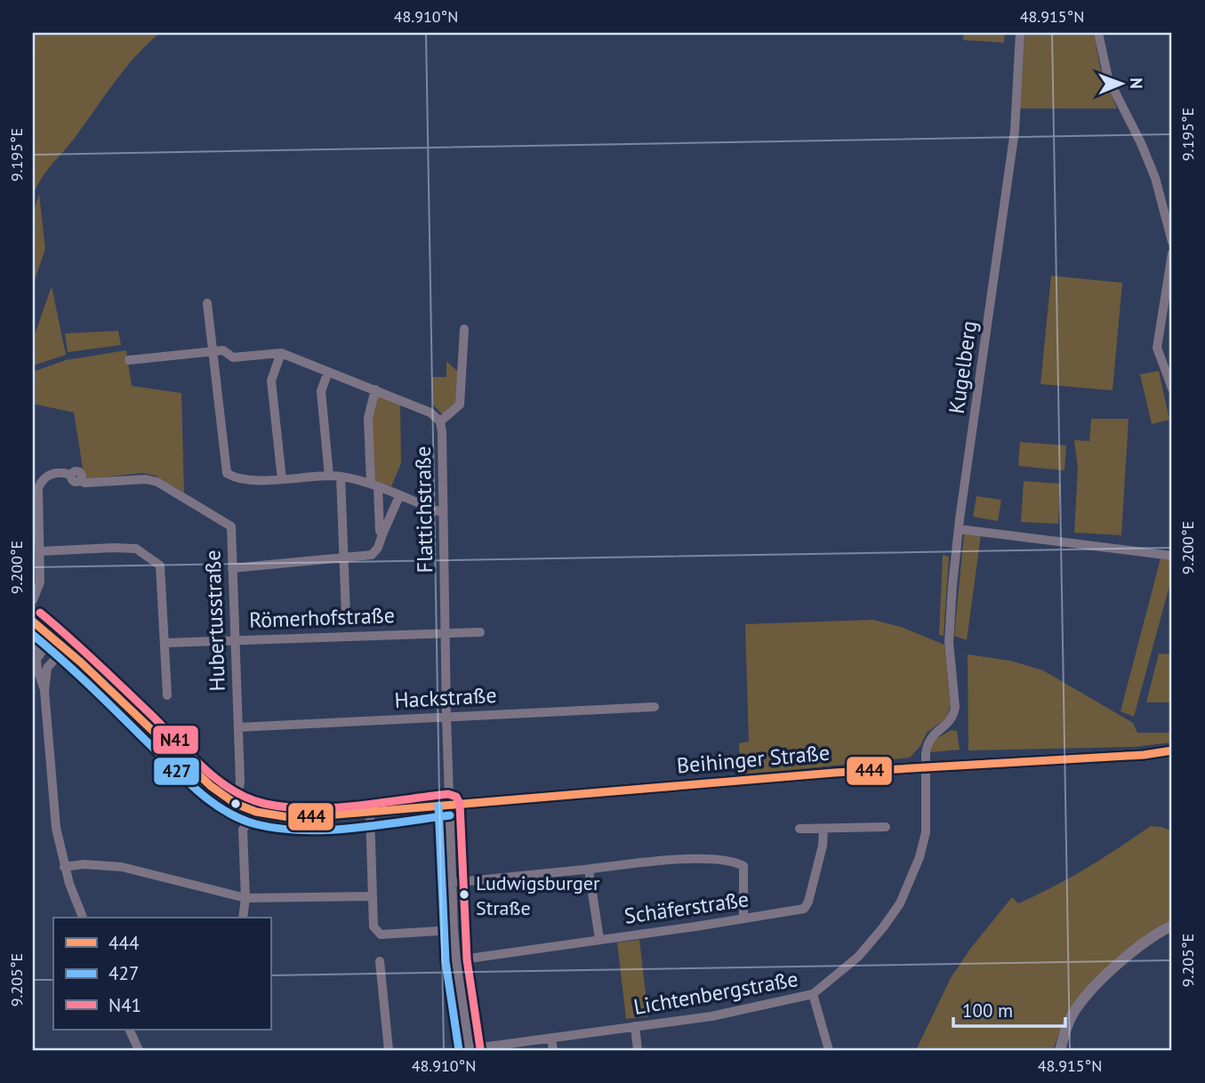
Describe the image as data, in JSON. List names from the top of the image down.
{
  "streets": {
    "main road": ["Beihinger Straße"],
    "street": [
      "Kugelberg",
      "Flattichstraße",
      "Römerhofstraße",
      "Hubertusstraße",
      "Hackstraße",
      "Schäferstraße",
      "Lichtenbergstraße"
    ]
  },
  "crossings": [
    ["Kugelberg", "Lichtenbergstraße"],
    ["Flattichstraße", "Römerhofstraße"],
    ["Flattichstraße", "Hackstraße"],
    ["Flattichstraße", "Beihinger Straße"],
    ["Römerhofstraße", "Hubertusstraße"],
    ["Hubertusstraße", "Hackstraße"],
    ["Hubertusstraße", "Beihinger Straße"],
    ["Beihinger Straße", "Lichtenbergstraße"]
  ],
  "places": ["Ludwigsburger Straße"],
  "lines": ["transit line N41", "transit line 444", "transit line 427"],
  "legend": ["444", "427", "N41"],
  "scale_bar": "100 m",
  "north": "right",
  "coordinates": [
    "48.910°N",
    "48.915°N",
    "9.195°E",
    "9.200°E",
    "9.205°E"
  ]
}
